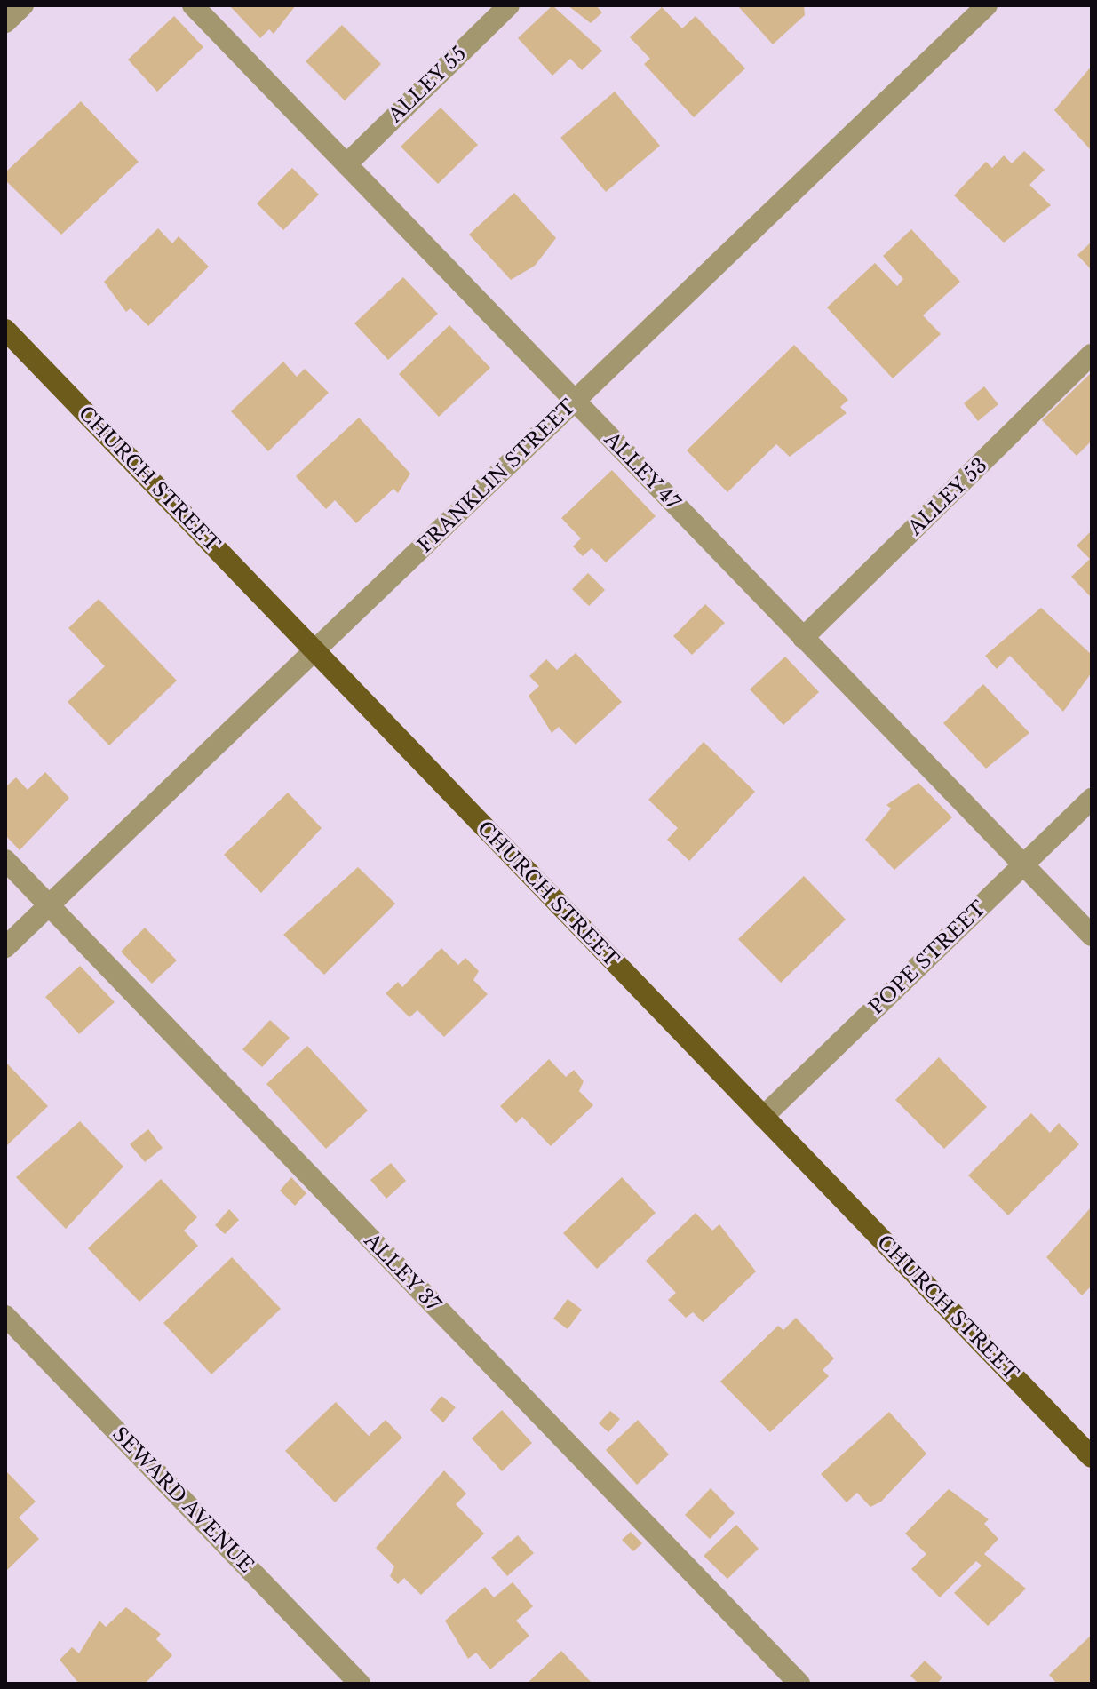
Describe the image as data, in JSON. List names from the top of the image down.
{
  "streets": {
    "main road": ["CHURCH STREET"],
    "street": [
      "ALLEY 55",
      "ALLEY 47",
      "FRANKLIN STREET",
      "ALLEY 53",
      "POPE STREET",
      "ALLEY 37",
      "SEWARD AVENUE"
    ]
  },
  "crossings": [
    ["ALLEY 55", "ALLEY 47"],
    ["ALLEY 47", "FRANKLIN STREET"],
    ["ALLEY 47", "ALLEY 53"],
    ["ALLEY 47", "POPE STREET"],
    ["FRANKLIN STREET", "CHURCH STREET"],
    ["FRANKLIN STREET", "ALLEY 37"],
    ["CHURCH STREET", "POPE STREET"]
  ]
}
